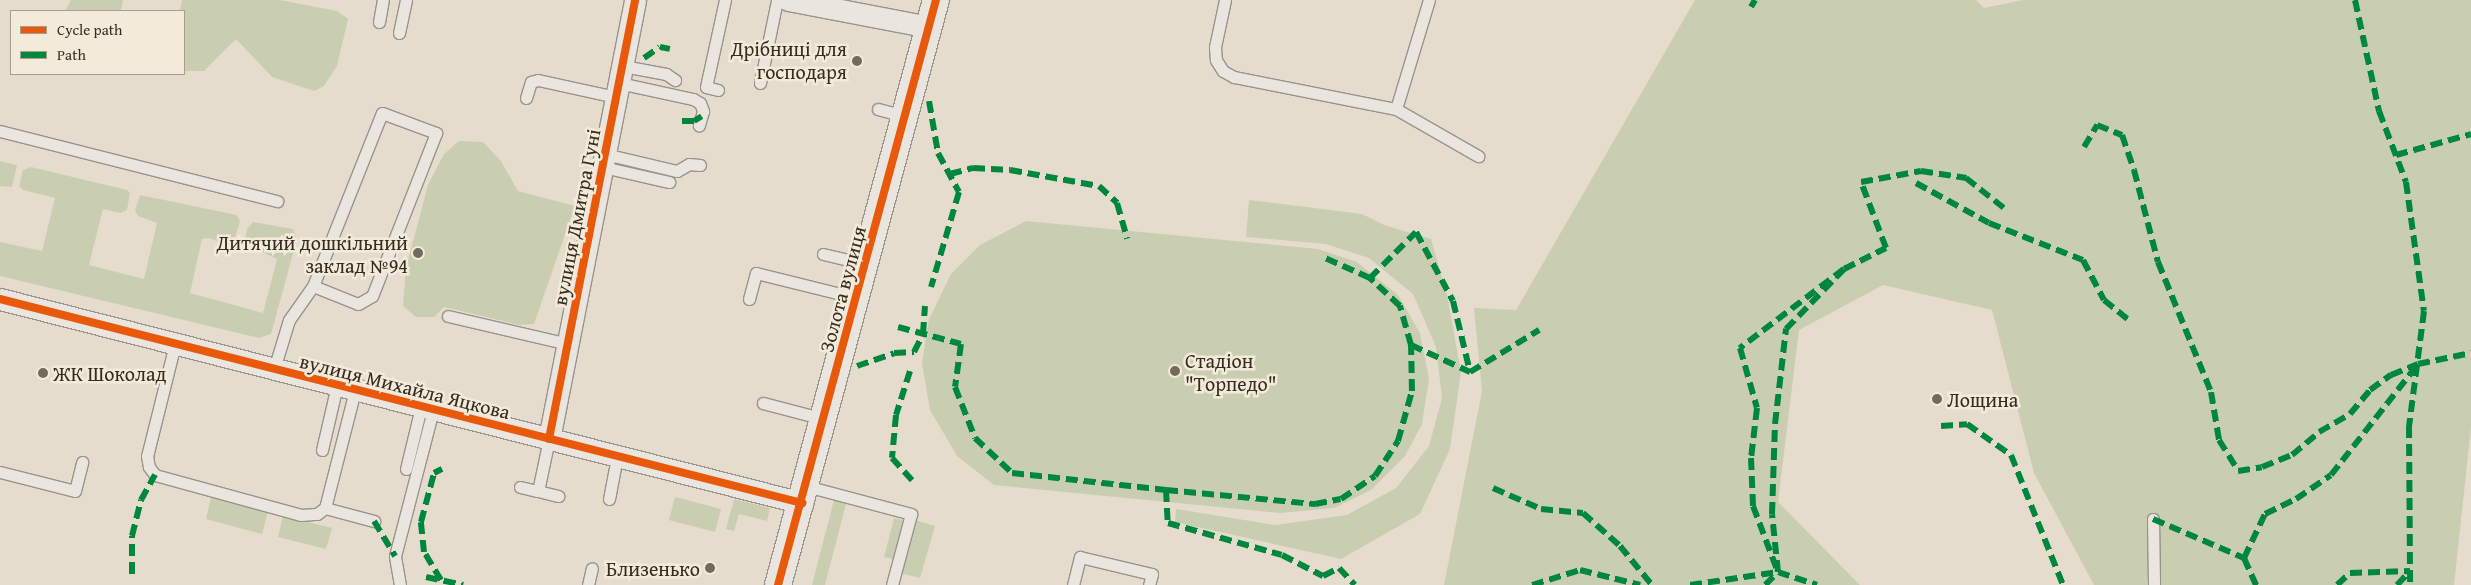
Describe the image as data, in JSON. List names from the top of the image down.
{
  "streets": {
    "street": ["вулиця Дмитра Гуні", "Золота вулиця", "вулиця Михайла Яцкова"]
  },
  "crossings": [
    ["вулиця Дмитра Гуні", "вулиця Михайла Яцкова"],
    ["Золота вулиця", "вулиця Михайла Яцкова"]
  ],
  "places": [
    "Дрібниці для господаря",
    "Дитячий дошкільний заклад №94",
    "Стадіон \"Торпедо\"",
    "ЖК Шоколад",
    "Лощина",
    "Близенько"
  ],
  "legend": ["Cycle path", "Path"]
}
